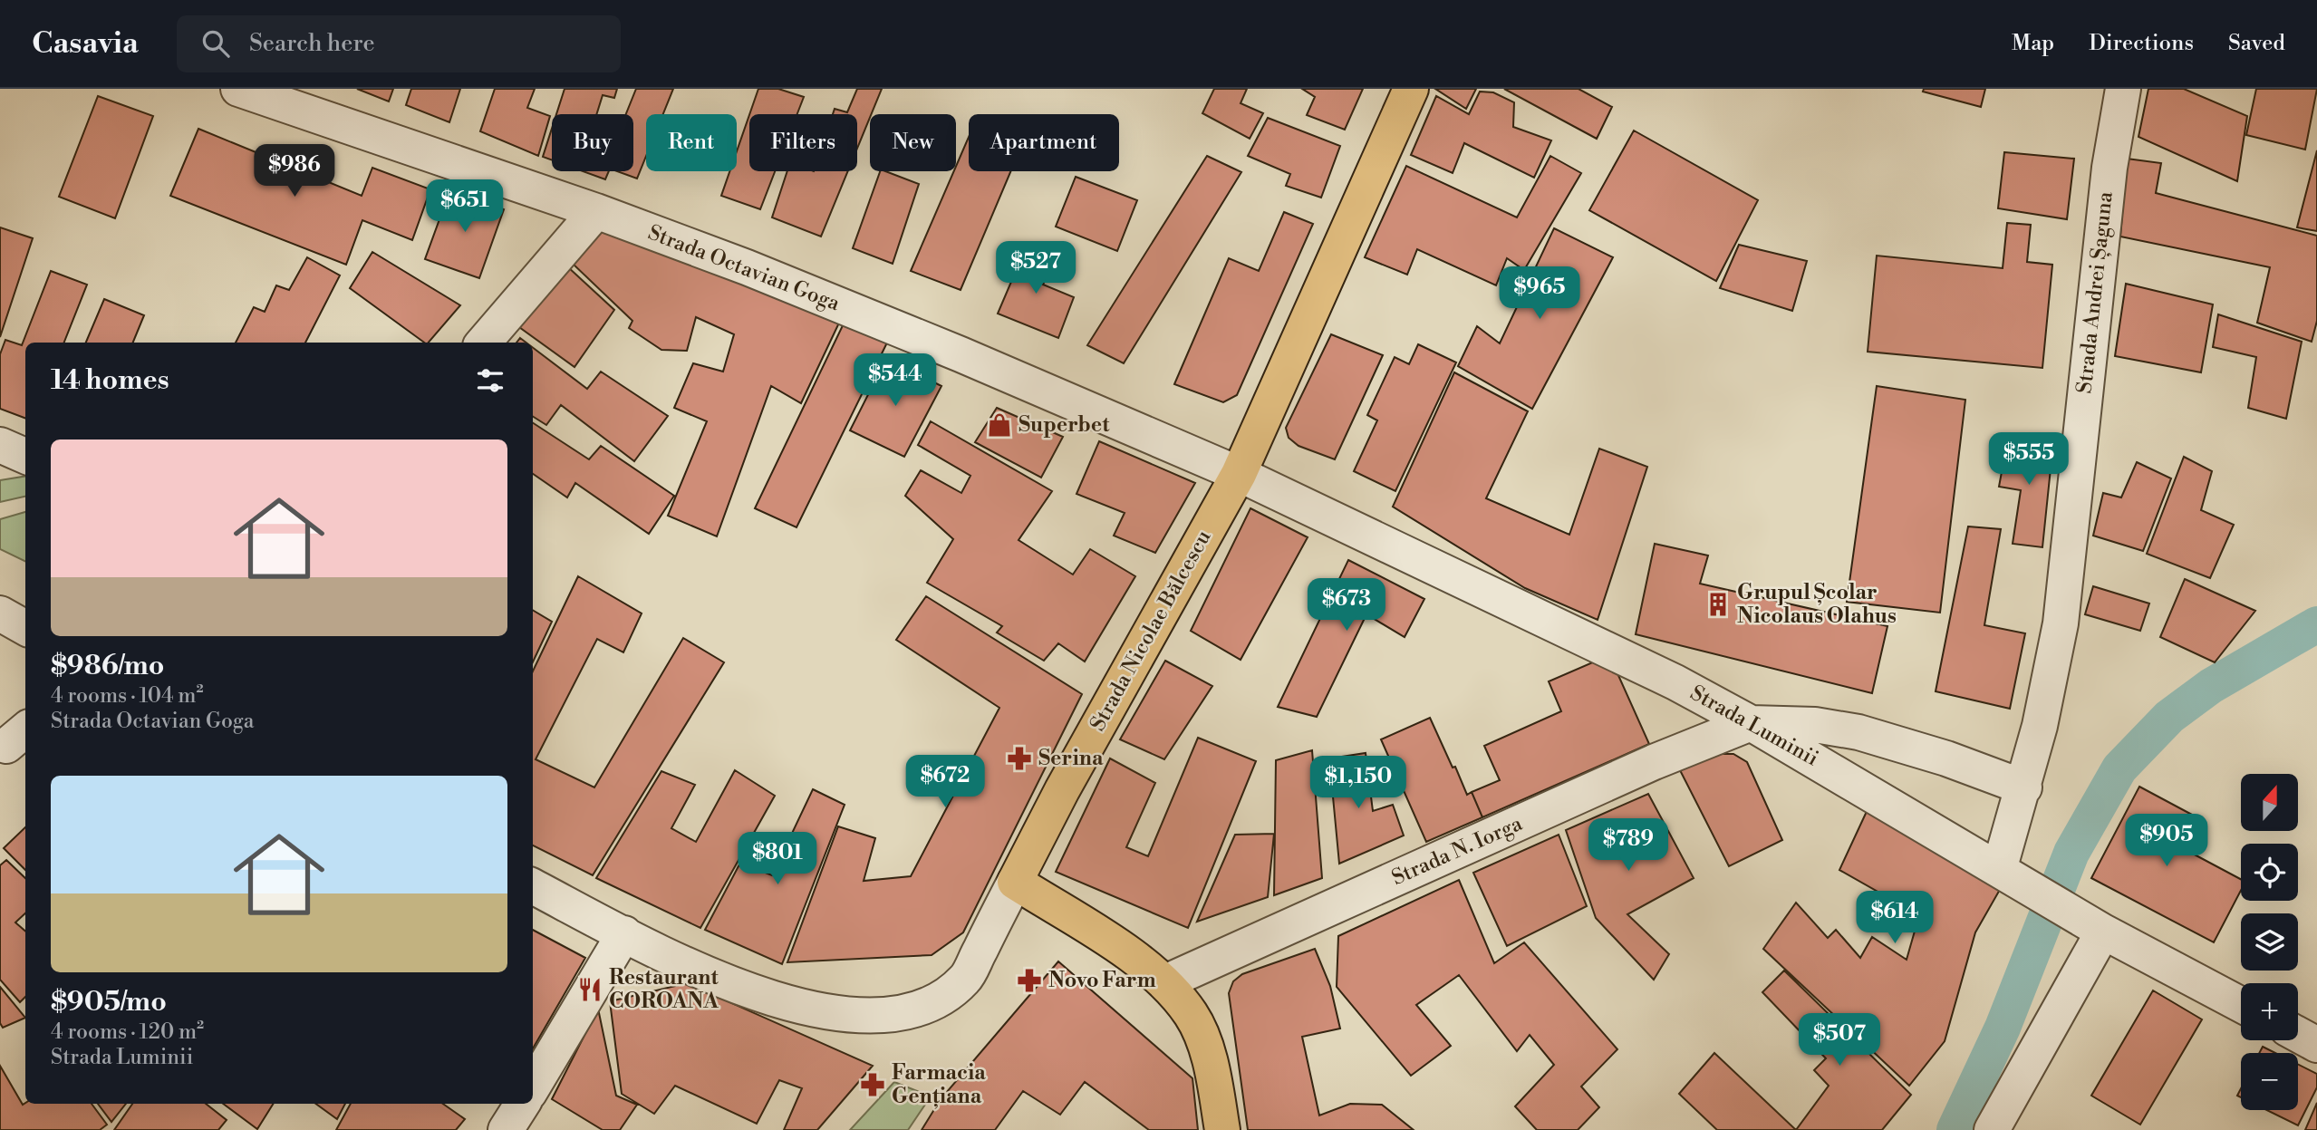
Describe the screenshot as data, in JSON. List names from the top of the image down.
{
  "streets": {
    "main road": ["Strada Nicolae Bălcescu"],
    "street": [
      "Strada Octavian Goga",
      "Strada Andrei Șaguna",
      "Strada Luminii",
      "Strada N. Iorga"
    ]
  },
  "crossings": [
    ["Strada Octavian Goga", "Strada Nicolae Bălcescu"],
    ["Strada Octavian Goga", "Strada Luminii"],
    ["Strada Andrei Șaguna", "Strada Luminii"],
    ["Strada Nicolae Bălcescu", "Strada Luminii"],
    ["Strada Luminii", "Strada N. Iorga"]
  ],
  "places": {
    "shop": ["Superbet"],
    "building": ["Grupul Școlar Nicolaus Olahus"],
    "pharmacy": ["Serina", "Novo Farm", "Farmacia Gențiana"],
    "restaurant": ["Restaurant COROANA"]
  },
  "north": "top",
  "page": {
    "header": "Casavia",
    "search": "Search here",
    "nav": ["Map", "Directions", "Saved"],
    "chip": [
      "Buy",
      "Rent",
      "Filters",
      "New",
      "Apartment"
    ],
    "price": [
      "$986",
      "$651",
      "$527",
      "$965",
      "$544",
      "$555",
      "$673",
      "$672",
      "$1,150",
      "$905",
      "$789",
      "$801",
      "$614",
      "$507"
    ],
    "heading": "14 homes",
    "list": [
      {
        "name": "$986/mo",
        "note": "4 rooms · 104 m² · Strada Octavian Goga"
      },
      {
        "name": "$905/mo",
        "note": "4 rooms · 120 m² · Strada Luminii"
      }
    ],
    "map_buttons": ["+", "−"]
  }
}
